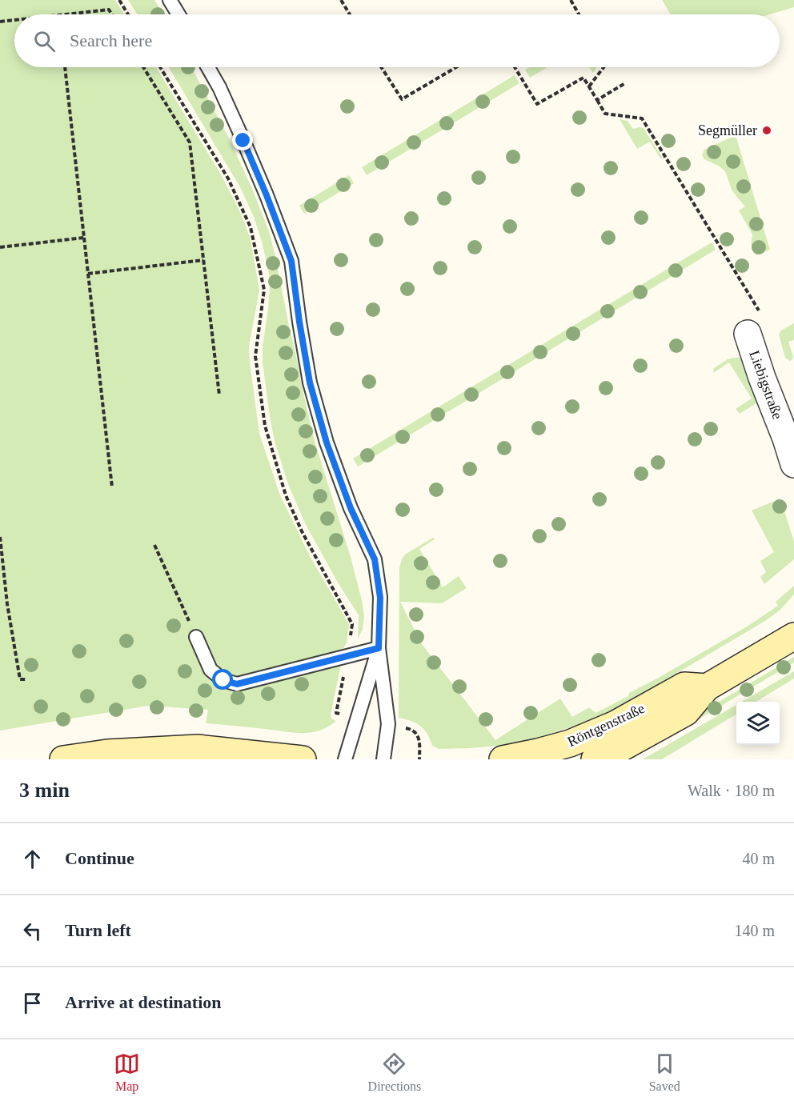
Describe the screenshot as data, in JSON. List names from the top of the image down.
{
  "streets": {
    "street": ["Liebigstraße", "Röntgenstraße"]
  },
  "places": ["Segmüller"],
  "page": {
    "search": "Search here",
    "heading": ["3 min", "Walk · 180 m"],
    "list": [
      ["Continue", "40 m"],
      ["Turn left", "140 m"],
      "Arrive at destination"
    ],
    "nav": ["Map", "Directions", "Saved"]
  }
}
